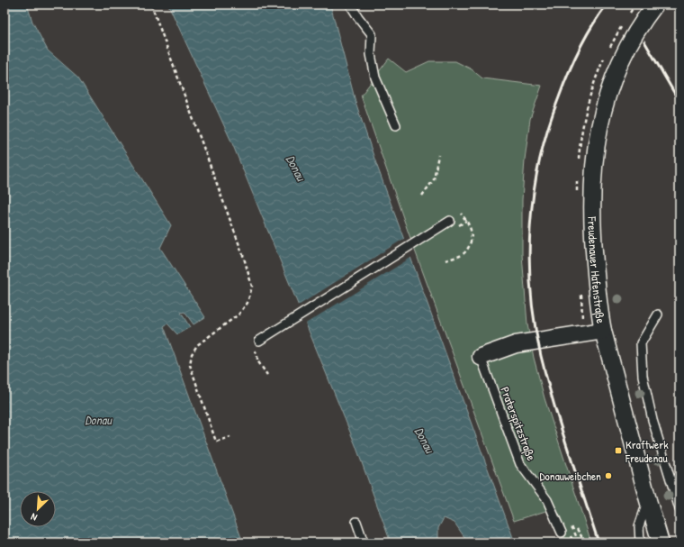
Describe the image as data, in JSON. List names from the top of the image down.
{
  "streets": {
    "street": ["Freudenauer Hafenstraße"],
    "lane": ["Praterspitzstraße"]
  },
  "water": ["Donau"],
  "places": {
    "transit": ["Kraftwerk Freudenau"],
    "other": ["Donauweibchen"]
  },
  "north": "bottom left"
}
